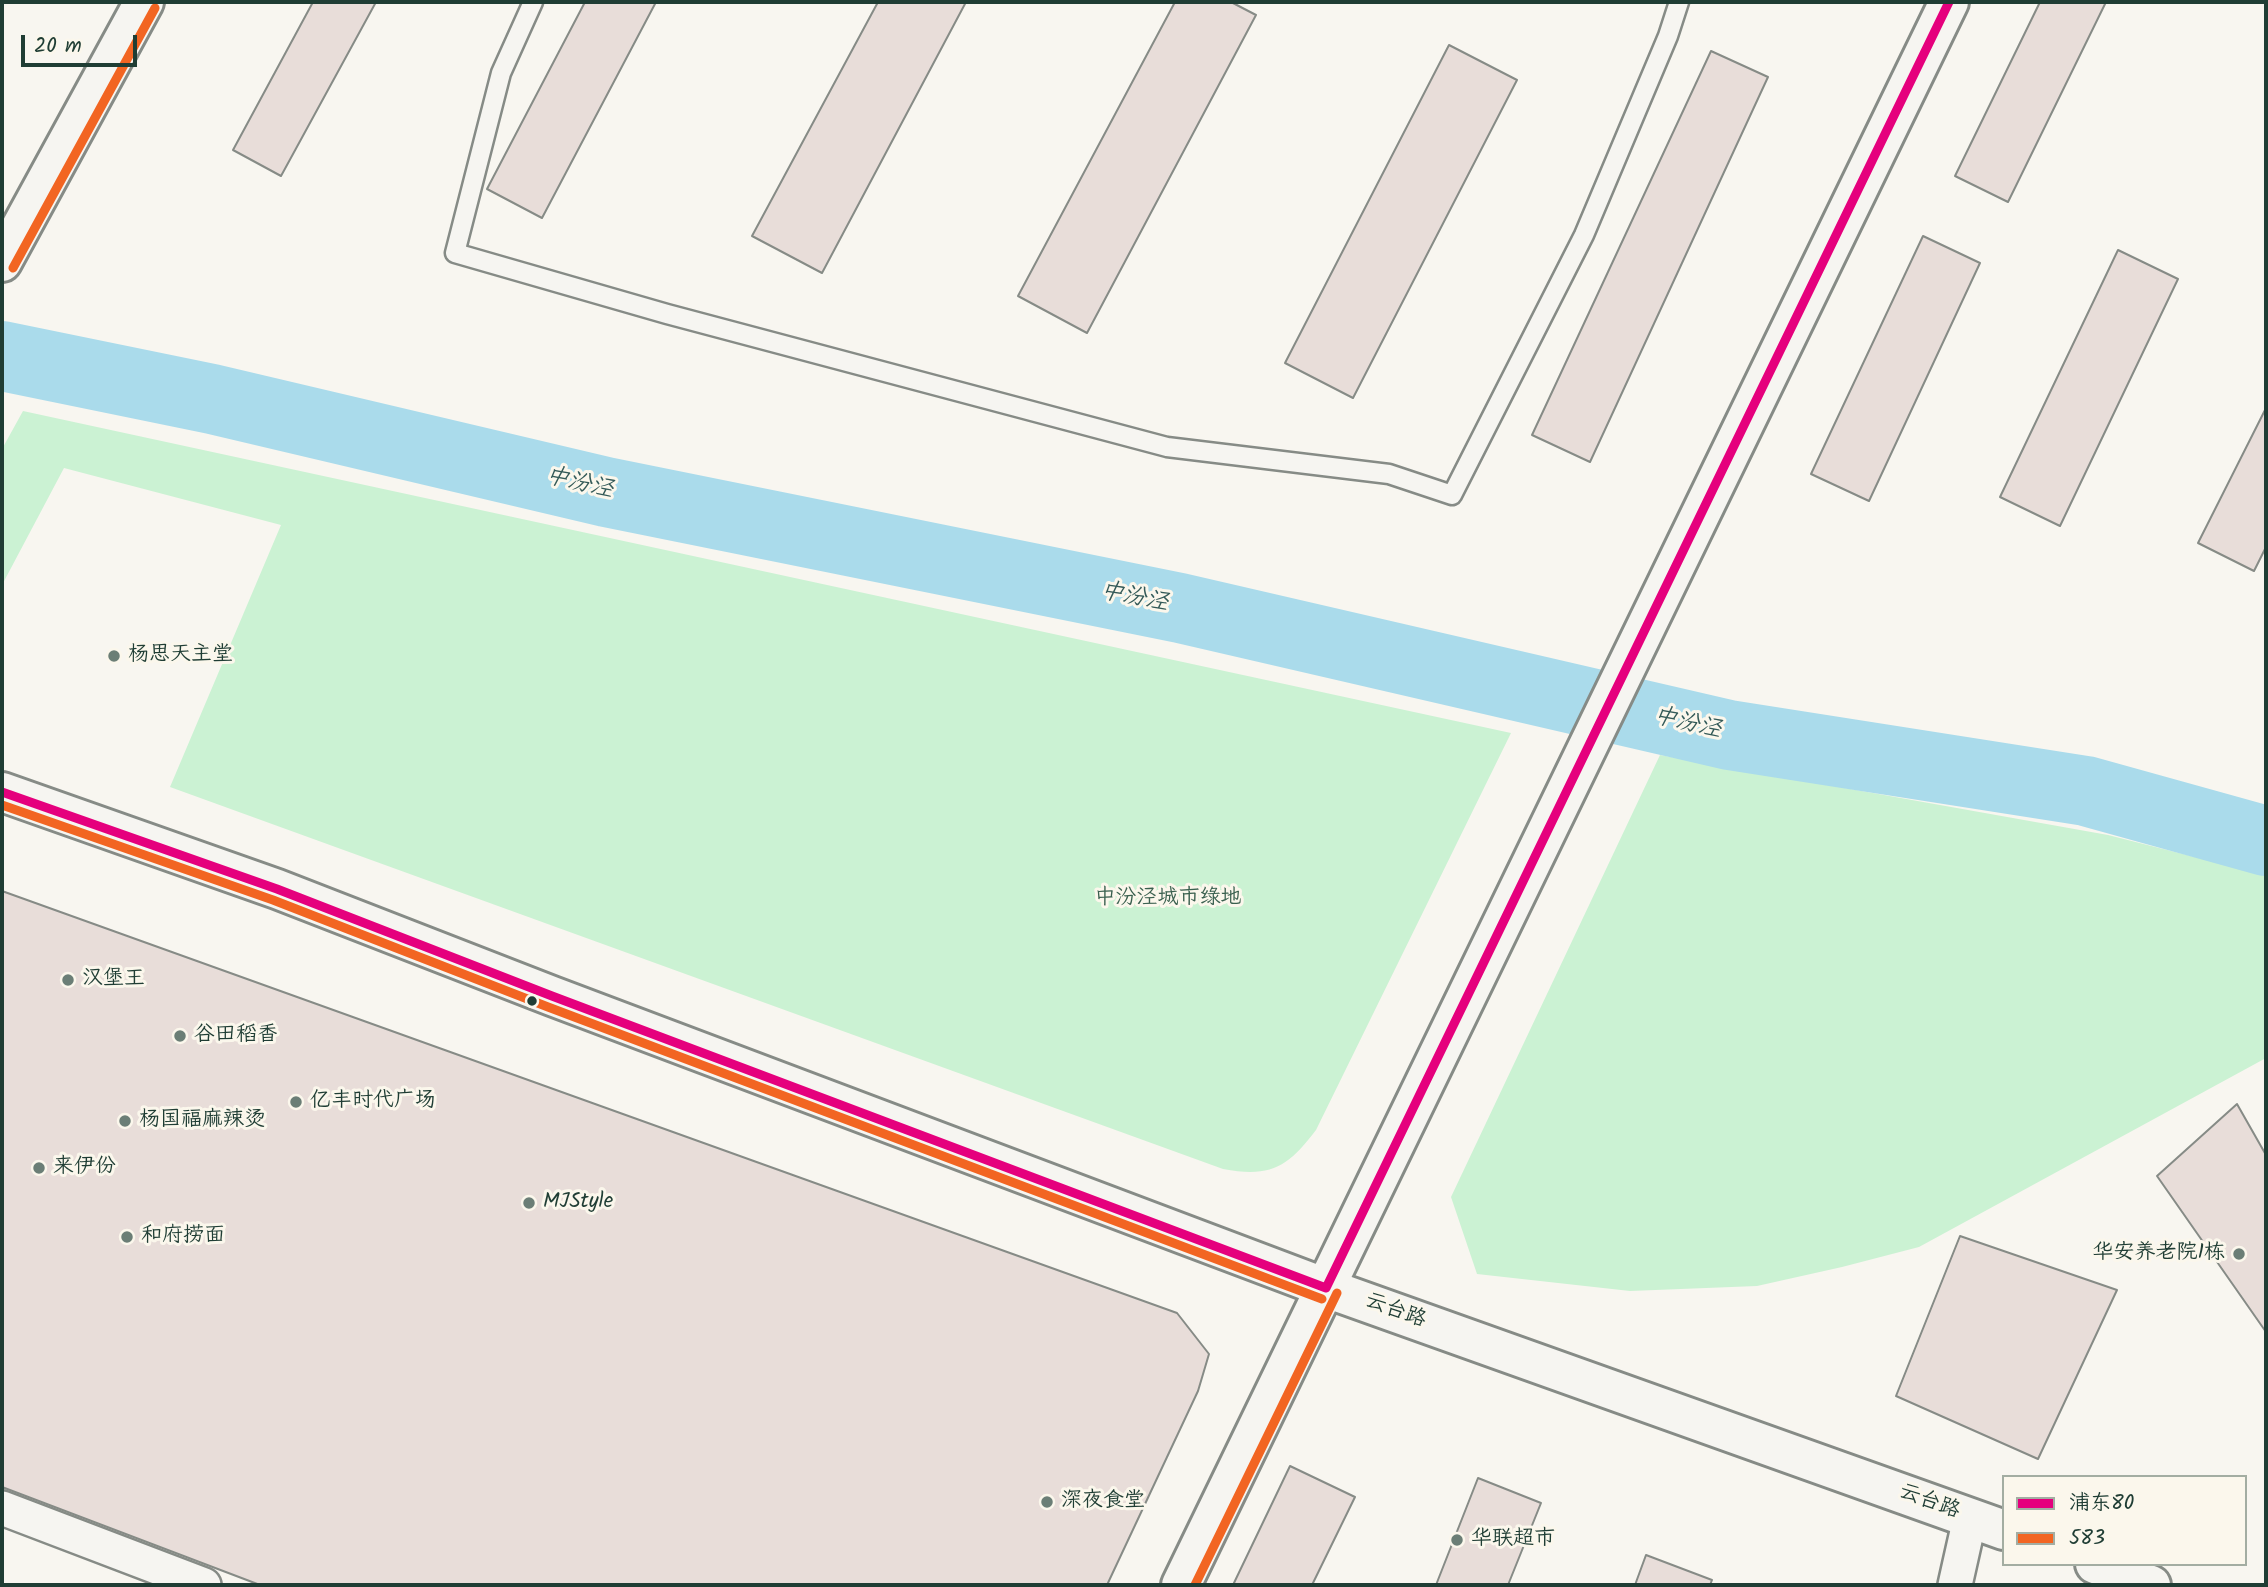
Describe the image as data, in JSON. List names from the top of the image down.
{
  "streets": {
    "street": ["云台路"]
  },
  "water": ["中汾泾"],
  "parks": ["中汾泾城市绿地"],
  "places": [
    "杨思天主堂",
    "汉堡王",
    "谷田稻香",
    "亿丰时代广场",
    "杨国福麻辣烫",
    "来伊份",
    "MJStyle",
    "和府捞面",
    "华安养老院1栋",
    "深夜食堂",
    "华联超市"
  ],
  "lines": ["transit line 浦东80", "transit line 583"],
  "legend": ["浦东80", "583"],
  "scale_bar": "20 m"
}
